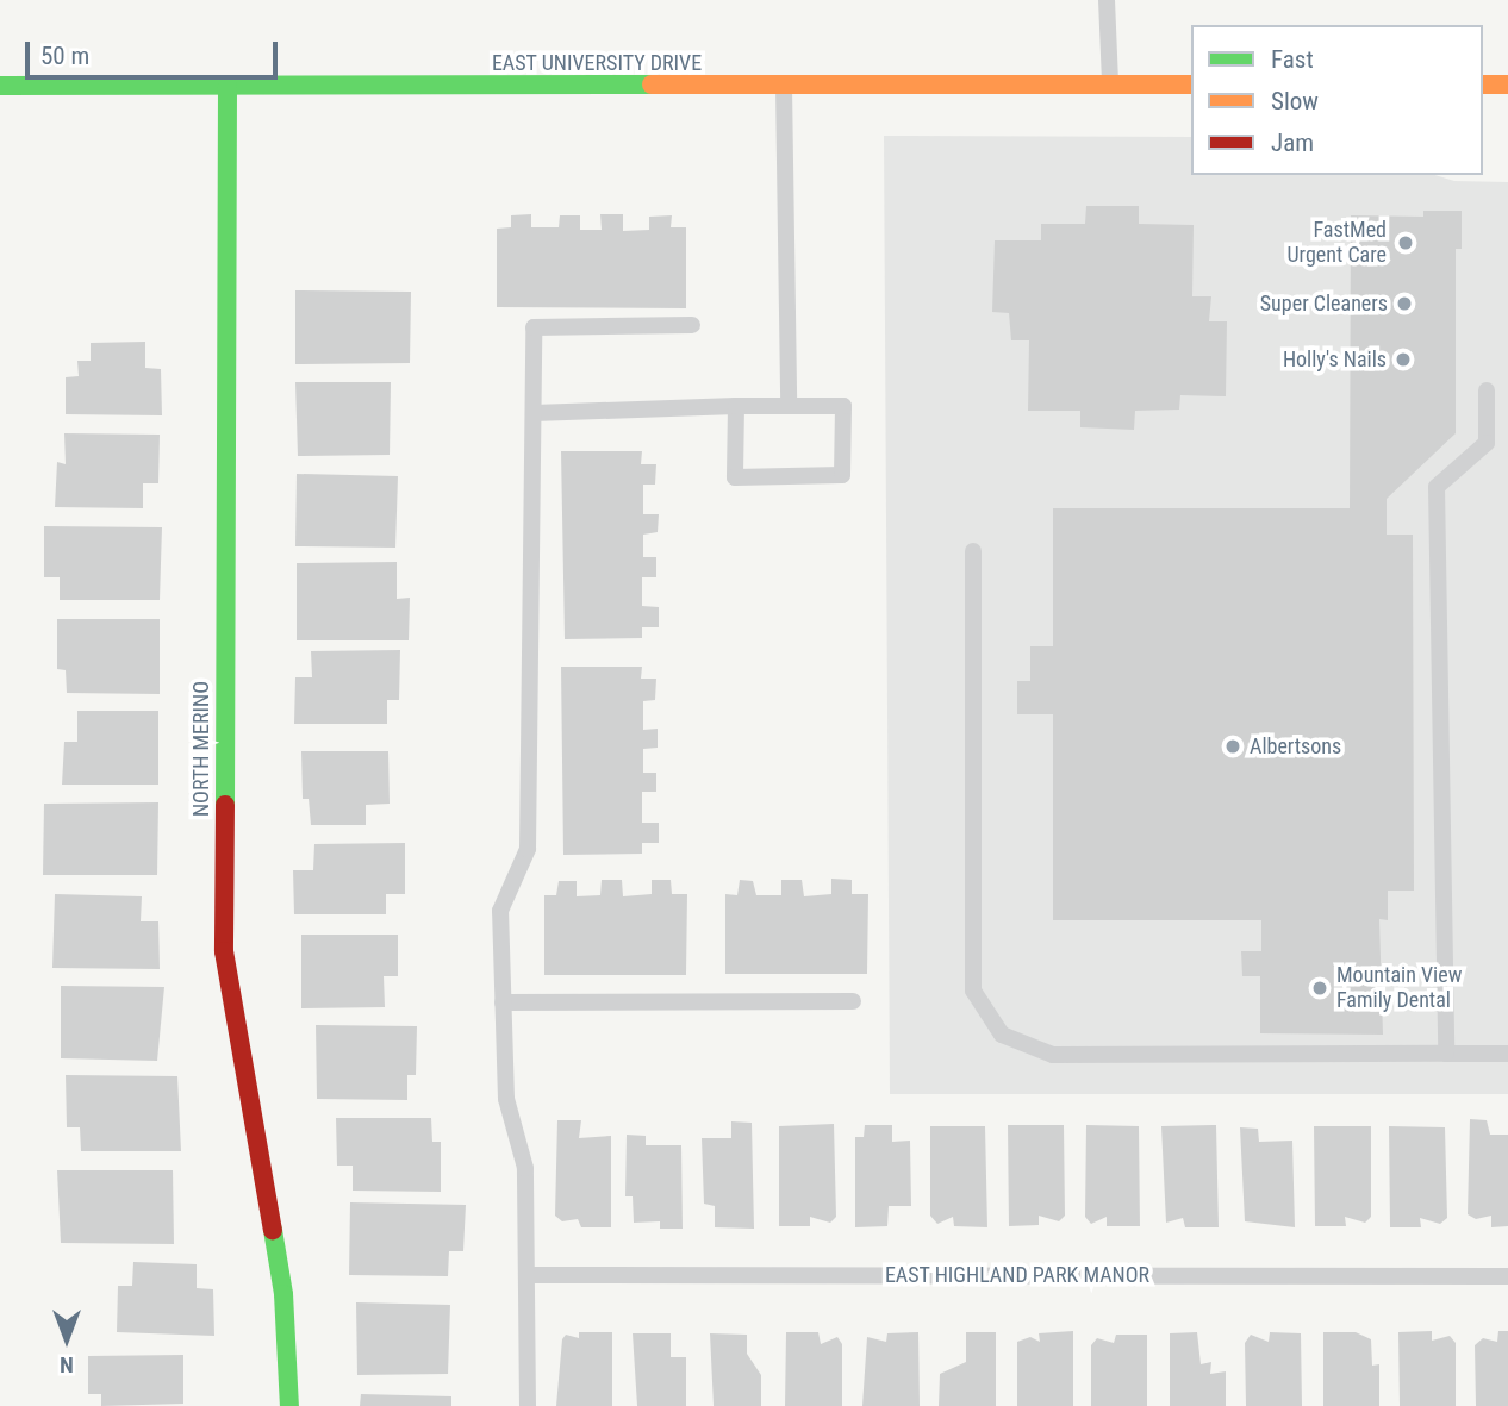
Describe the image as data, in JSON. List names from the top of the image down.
{
  "streets": {
    "street": ["EAST UNIVERSITY DRIVE", "NORTH MERINO"],
    "lane": ["EAST HIGHLAND PARK MANOR"]
  },
  "crossings": [
    ["EAST UNIVERSITY DRIVE", "NORTH MERINO"]
  ],
  "places": [
    "FastMed Urgent Care",
    "Super Cleaners",
    "Holly's Nails",
    "Albertsons",
    "Mountain View Family Dental"
  ],
  "legend": ["Fast", "Slow", "Jam"],
  "scale_bar": "50 m",
  "north": "bottom"
}
